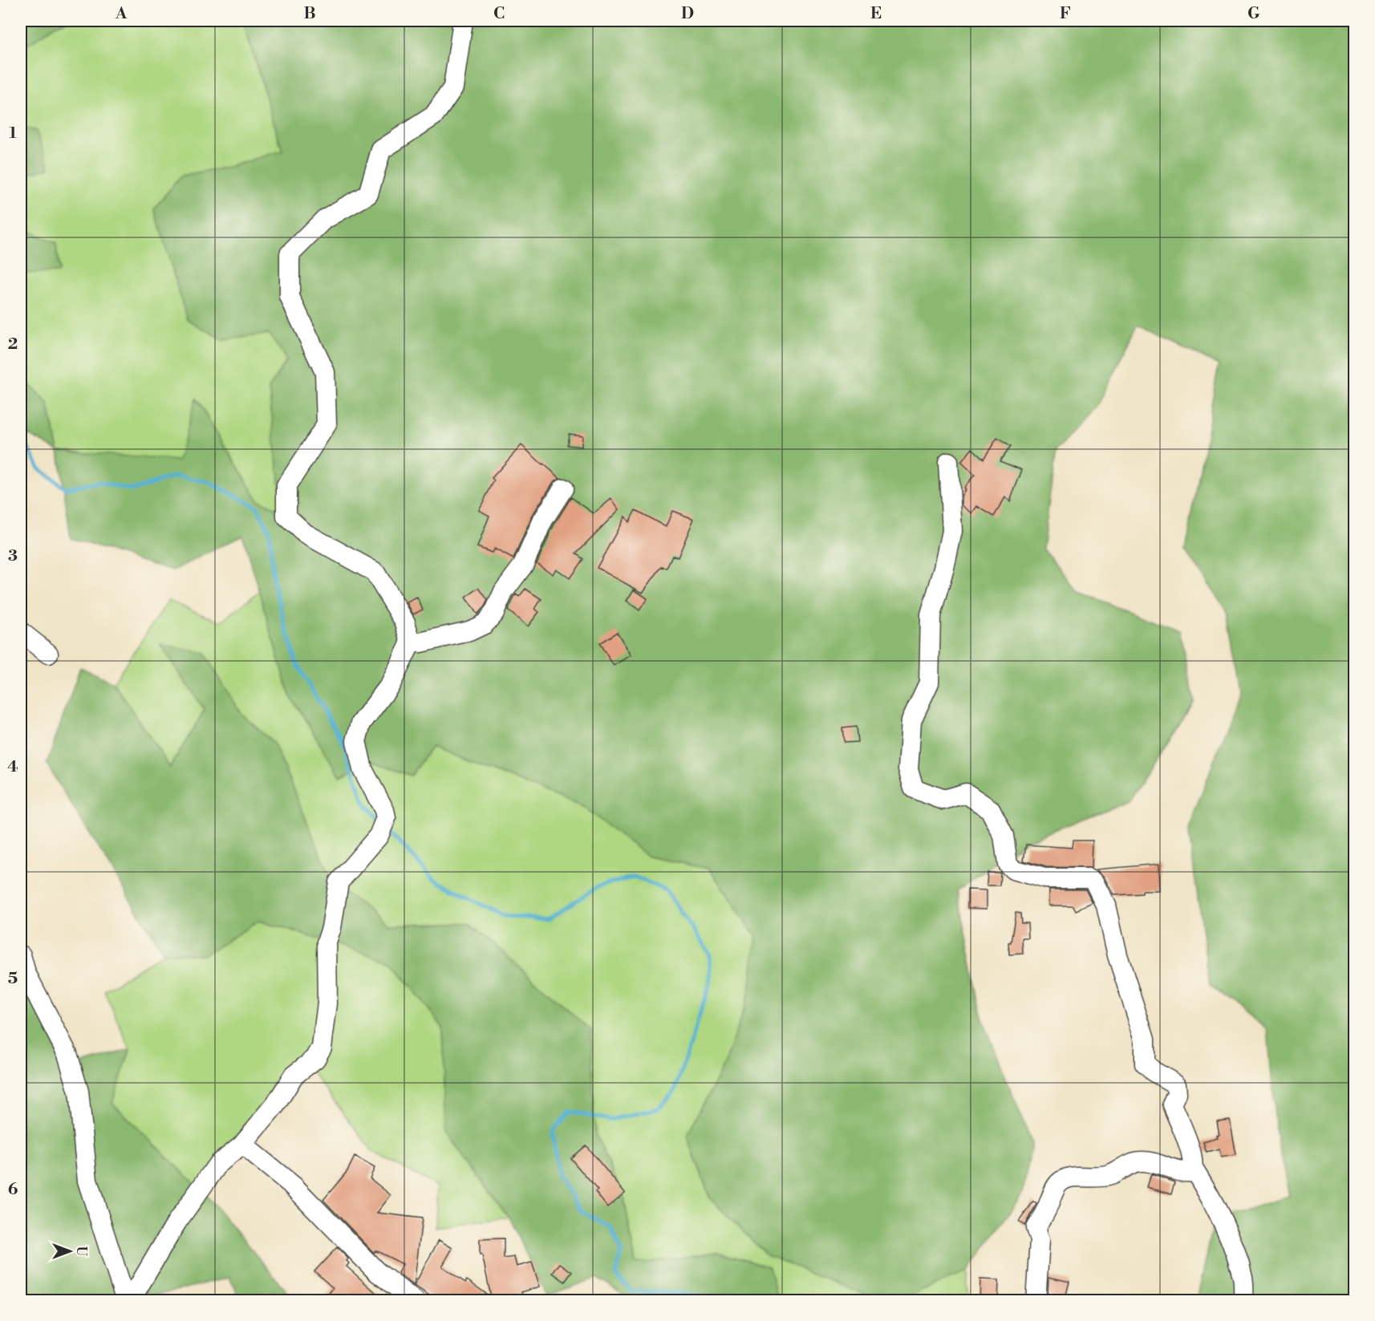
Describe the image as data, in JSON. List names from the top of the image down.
{
  "north": "right",
  "grid": {
    "columns": [
      "A",
      "B",
      "C",
      "D",
      "E",
      "F",
      "G"
    ],
    "rows": [
      "1",
      "2",
      "3",
      "4",
      "5",
      "6"
    ]
  }
}
